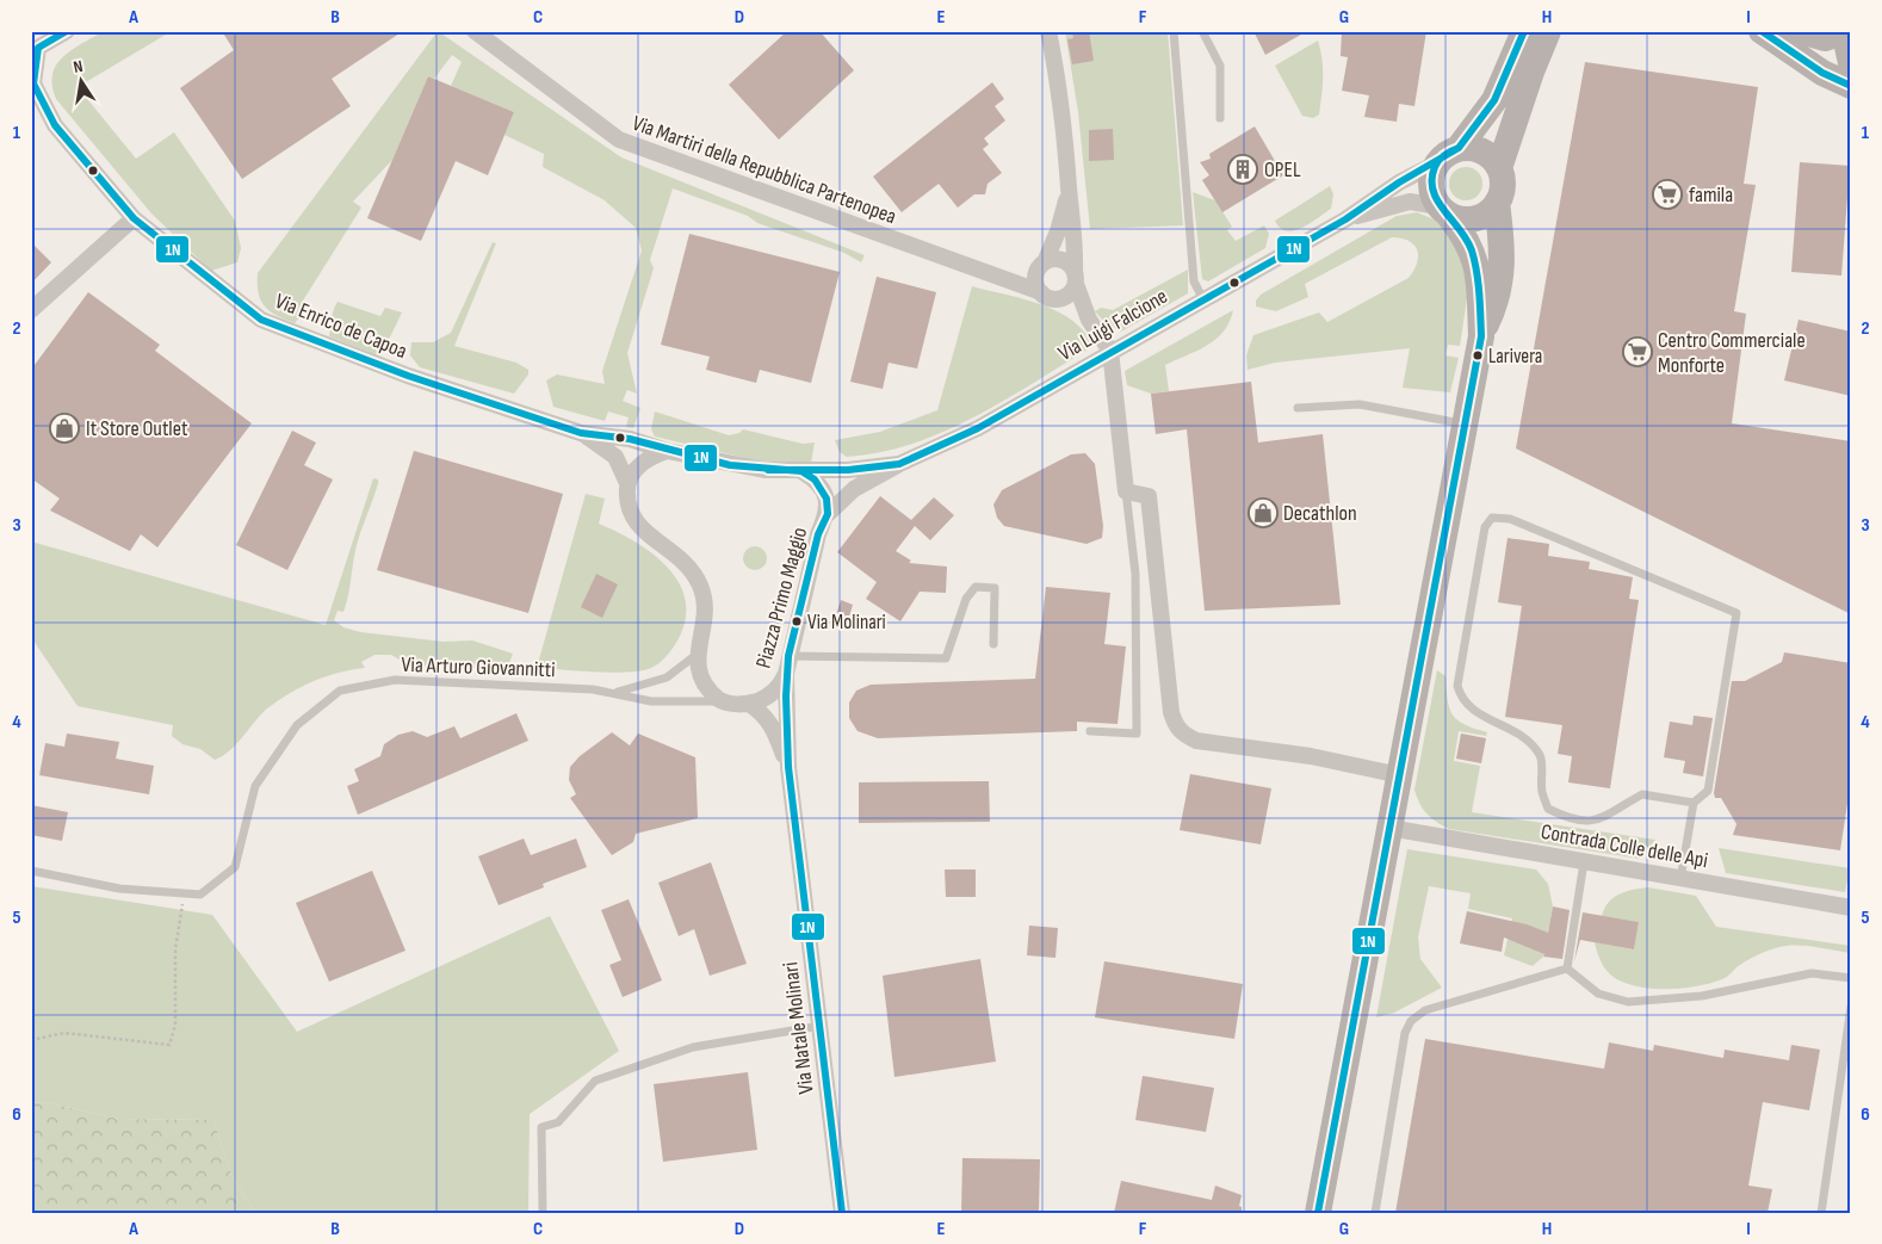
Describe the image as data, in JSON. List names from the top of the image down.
{
  "streets": {
    "street": [
      "Via Martiri della Repubblica Partenopea",
      "Via Luigi Falcione",
      "Via Enrico de Capoa",
      "Piazza Primo Maggio",
      "Contrada Colle delle Api",
      "Via Natale Molinari"
    ],
    "lane": ["Via Arturo Giovannitti"]
  },
  "crossings": [
    ["Via Luigi Falcione", "Piazza Primo Maggio"],
    ["Piazza Primo Maggio", "Via Natale Molinari"]
  ],
  "places": {
    "building": ["OPEL"],
    "supermarket": ["famila", "Centro Commerciale Monforte"],
    "other": ["Larivera", "Via Molinari"],
    "shop": ["It Store Outlet", "Decathlon"]
  },
  "lines": ["transit line 1N"],
  "north": "top",
  "grid": {
    "columns": [
      "A",
      "B",
      "C",
      "D",
      "E",
      "F",
      "G",
      "H",
      "I"
    ],
    "rows": [
      "1",
      "2",
      "3",
      "4",
      "5",
      "6"
    ]
  }
}
